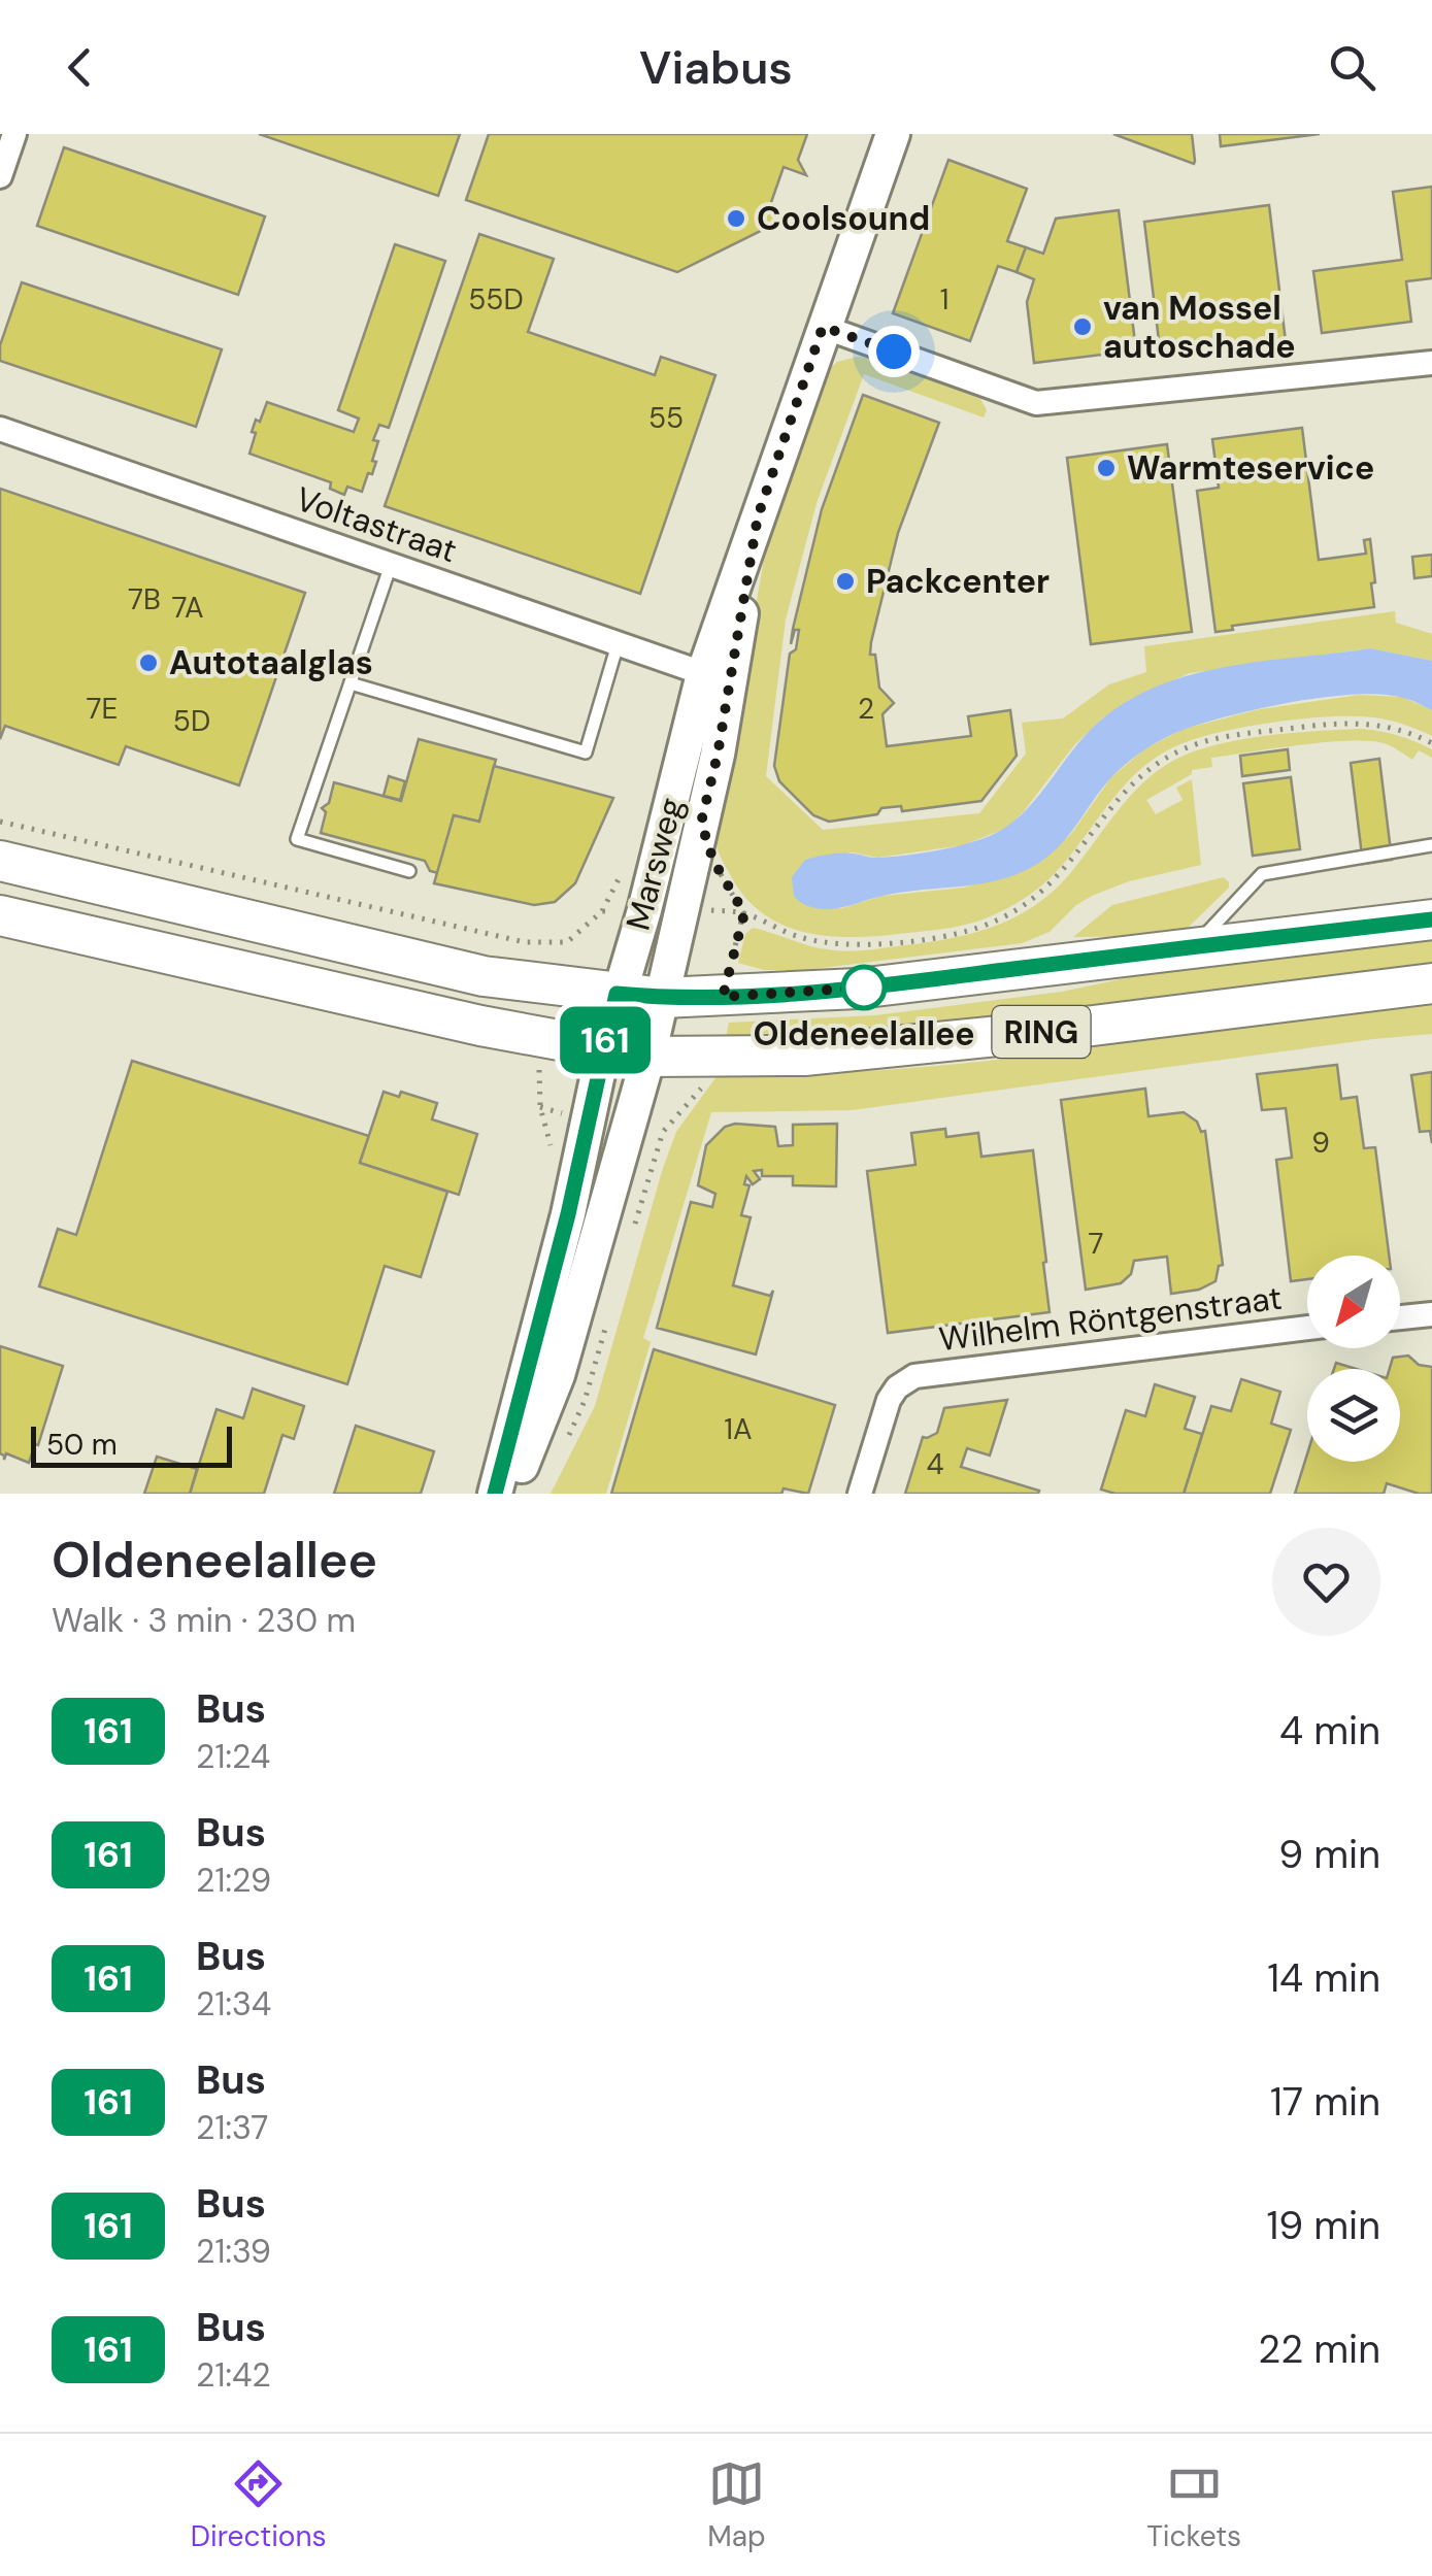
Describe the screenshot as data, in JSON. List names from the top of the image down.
{
  "streets": {
    "main road": ["RING"],
    "street": ["Voltastraat", "Marsweg", "Wilhelm Röntgenstraat"]
  },
  "crossings": [
    ["Voltastraat", "Marsweg"],
    ["Marsweg", "RING"]
  ],
  "places": [
    "Coolsound",
    "van Mossel autoschade",
    "Warmteservice",
    "Packcenter",
    "Autotaalglas",
    "Oldeneelallee"
  ],
  "lines": ["bus line 161"],
  "house_numbers": [
    "55D",
    "1",
    "55",
    "7B",
    "7A",
    "7E",
    "2",
    "5D",
    "9",
    "7",
    "1A",
    "4"
  ],
  "scale_bar": "50 m",
  "north": "bottom left",
  "page": {
    "header": "Viabus",
    "on_map": "161",
    "scale": "50 m",
    "heading": ["Oldeneelallee", "Walk · 3 min · 230 m"],
    "list": [
      {
        "mark": "161",
        "name": "Bus",
        "note": "21:24",
        "value": "4 min"
      },
      {
        "mark": "161",
        "name": "Bus",
        "note": "21:29",
        "value": "9 min"
      },
      {
        "mark": "161",
        "name": "Bus",
        "note": "21:34",
        "value": "14 min"
      },
      {
        "mark": "161",
        "name": "Bus",
        "note": "21:37",
        "value": "17 min"
      },
      {
        "mark": "161",
        "name": "Bus",
        "note": "21:39",
        "value": "19 min"
      },
      {
        "mark": "161",
        "name": "Bus",
        "note": "21:42",
        "value": "22 min"
      }
    ],
    "tabs": ["Directions", "Map", "Tickets"]
  }
}
